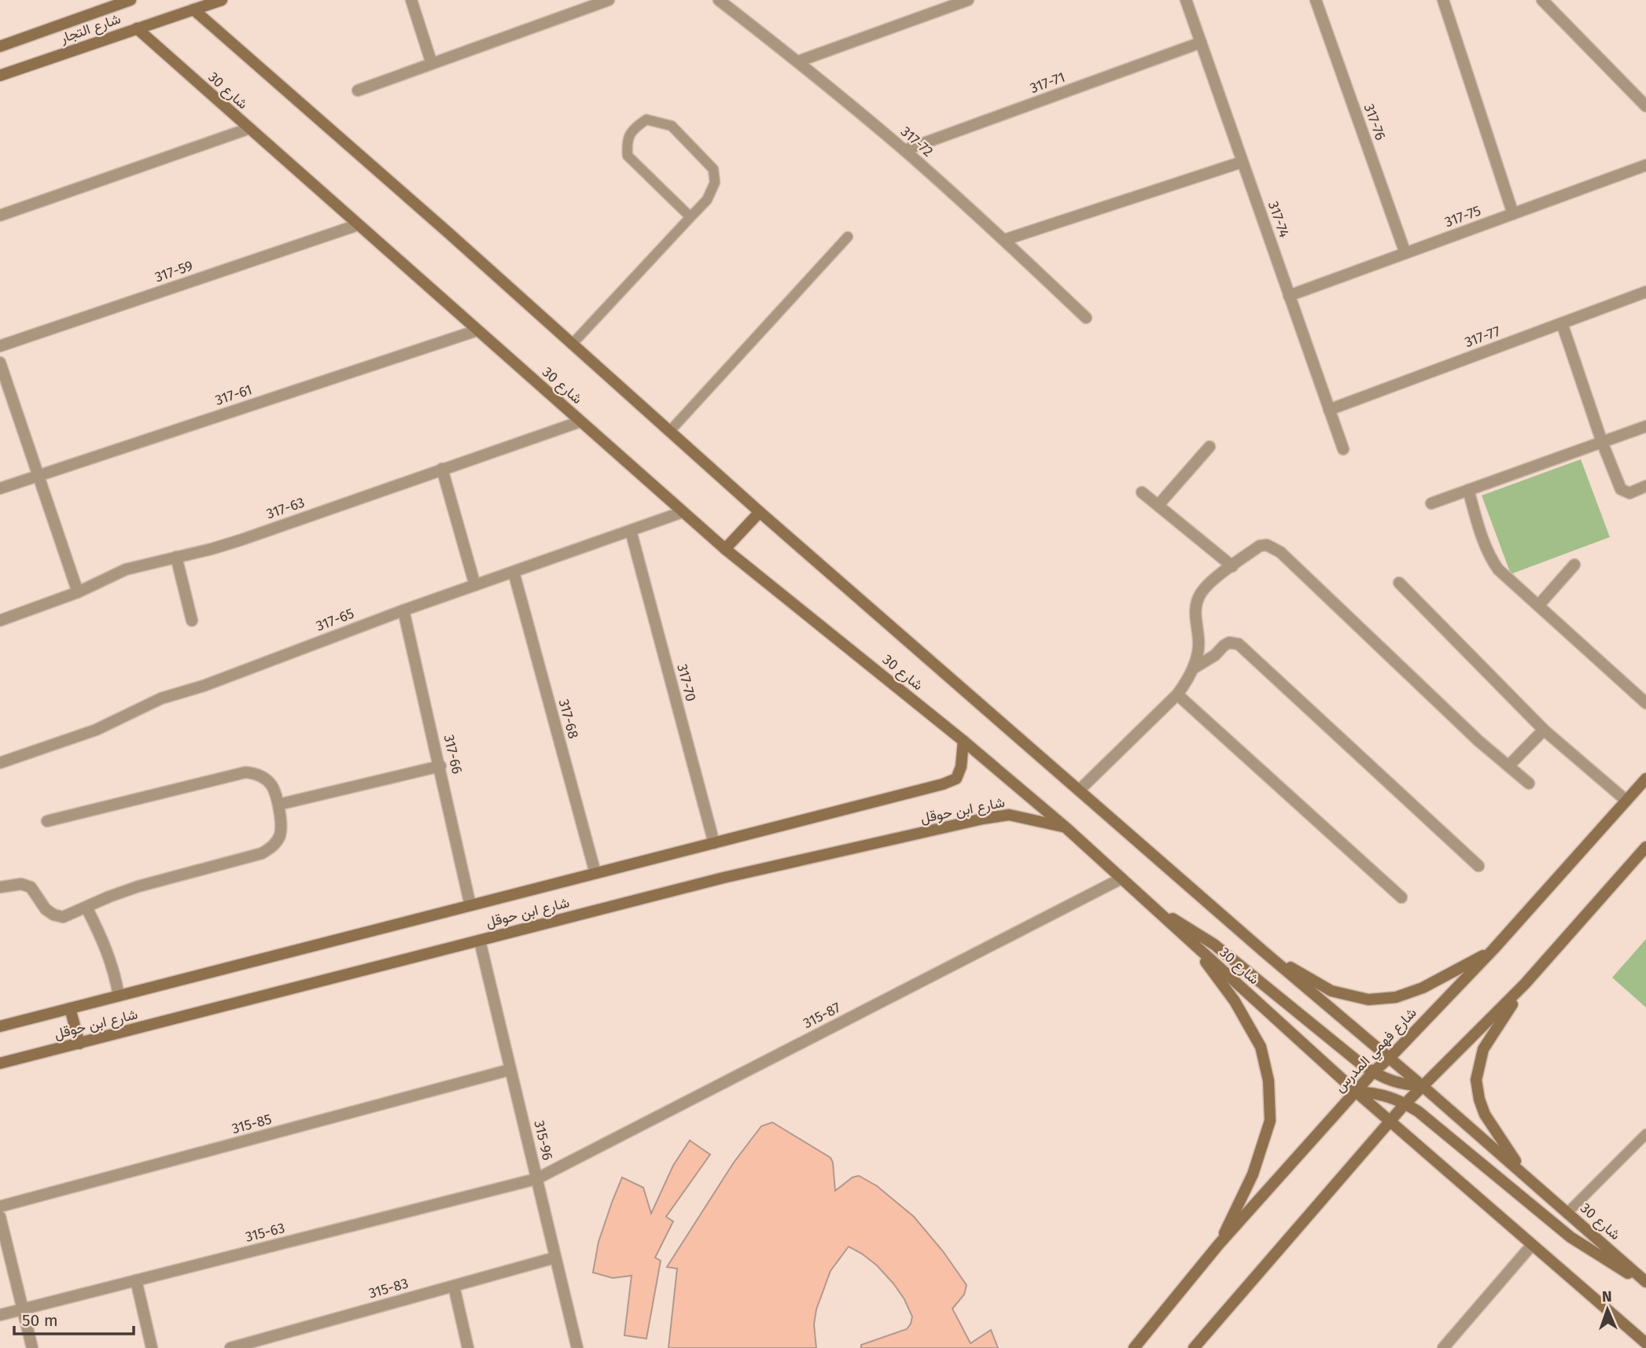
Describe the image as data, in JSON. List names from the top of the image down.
{
  "streets": {
    "main road": [
      "شارع التجار",
      "شارع 30",
      "شارع ابن حوقل",
      "شارع فهمي المدرس"
    ],
    "street": [
      "317-71",
      "317-76",
      "317-72",
      "317-75",
      "317-74",
      "317-59",
      "317-77",
      "317-61",
      "317-63",
      "317-65",
      "317-70",
      "317-68",
      "317-66",
      "315-87",
      "315-85",
      "315-96",
      "315-63",
      "315-83"
    ]
  },
  "crossings": [
    ["شارع التجار", "شارع 30"],
    ["317-71", "317-72"],
    ["317-71", "317-74"],
    ["شارع 30", "317-59"],
    ["شارع 30", "317-61"],
    ["شارع 30", "317-63"],
    ["شارع 30", "317-65"],
    ["شارع 30", "شارع ابن حوقل"],
    ["شارع 30", "315-87"],
    ["شارع 30", "شارع فهمي المدرس"],
    ["317-76", "317-75"],
    ["317-75", "317-74"],
    ["317-74", "317-77"],
    ["317-65", "317-70"],
    ["317-65", "317-68"],
    ["317-65", "317-66"],
    ["317-70", "شارع ابن حوقل"],
    ["317-68", "شارع ابن حوقل"],
    ["317-66", "شارع ابن حوقل"],
    ["شارع ابن حوقل", "315-96"],
    ["315-87", "315-96"],
    ["315-87", "315-63"],
    ["315-85", "315-96"],
    ["315-96", "315-63"],
    ["315-96", "315-83"]
  ],
  "scale_bar": "50 m",
  "north": "top"
}
